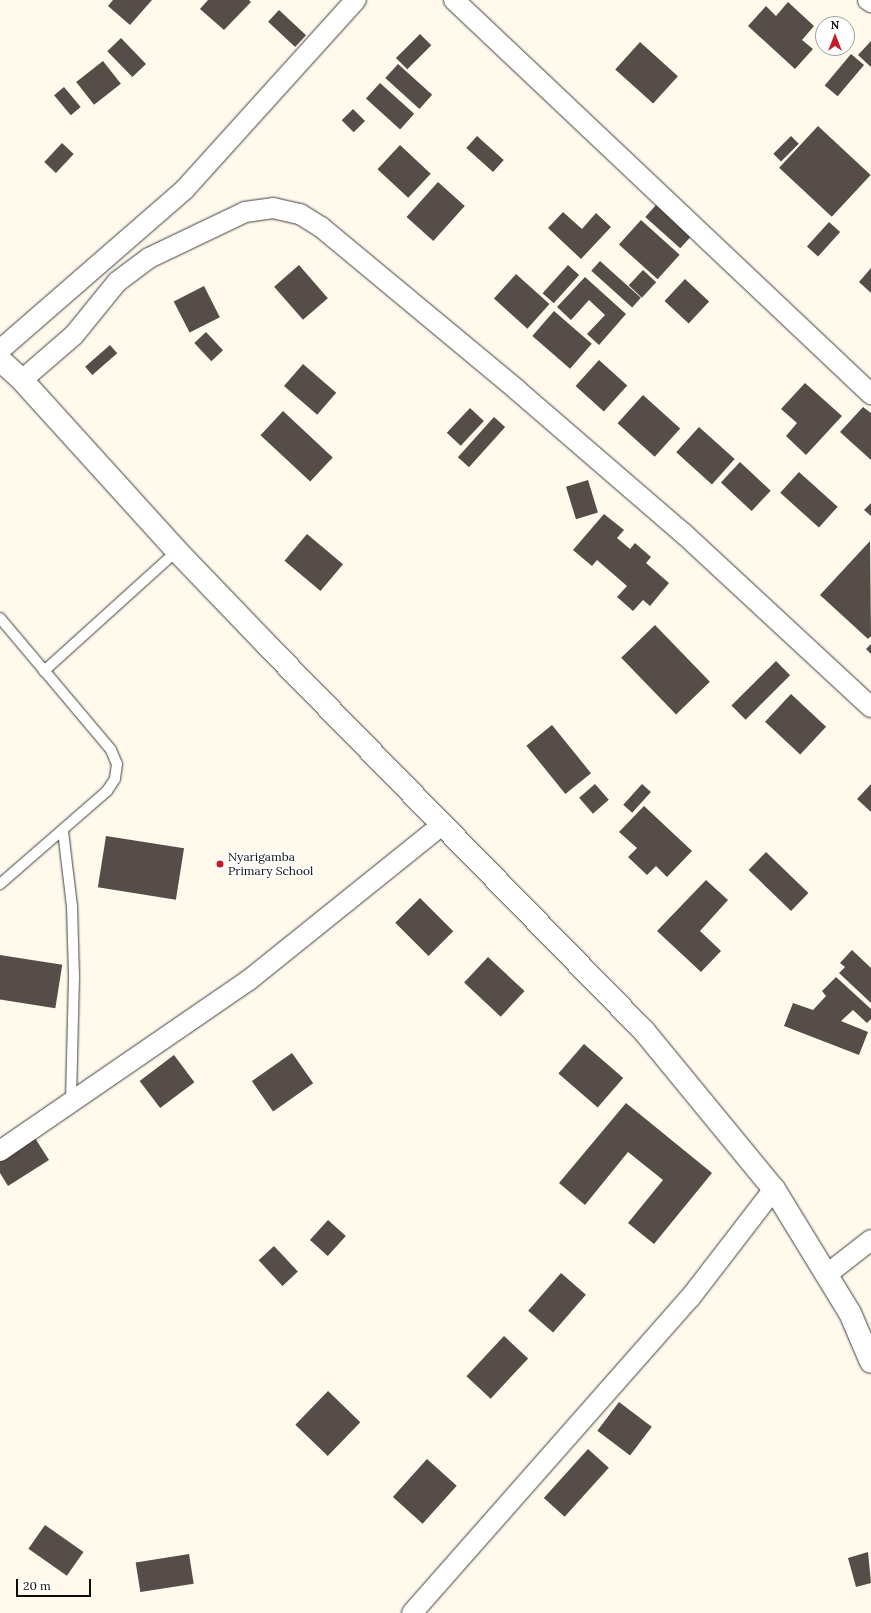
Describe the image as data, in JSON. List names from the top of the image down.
{
  "places": ["Nyarigamba Primary School"],
  "scale_bar": "20 m",
  "north": "top"
}
